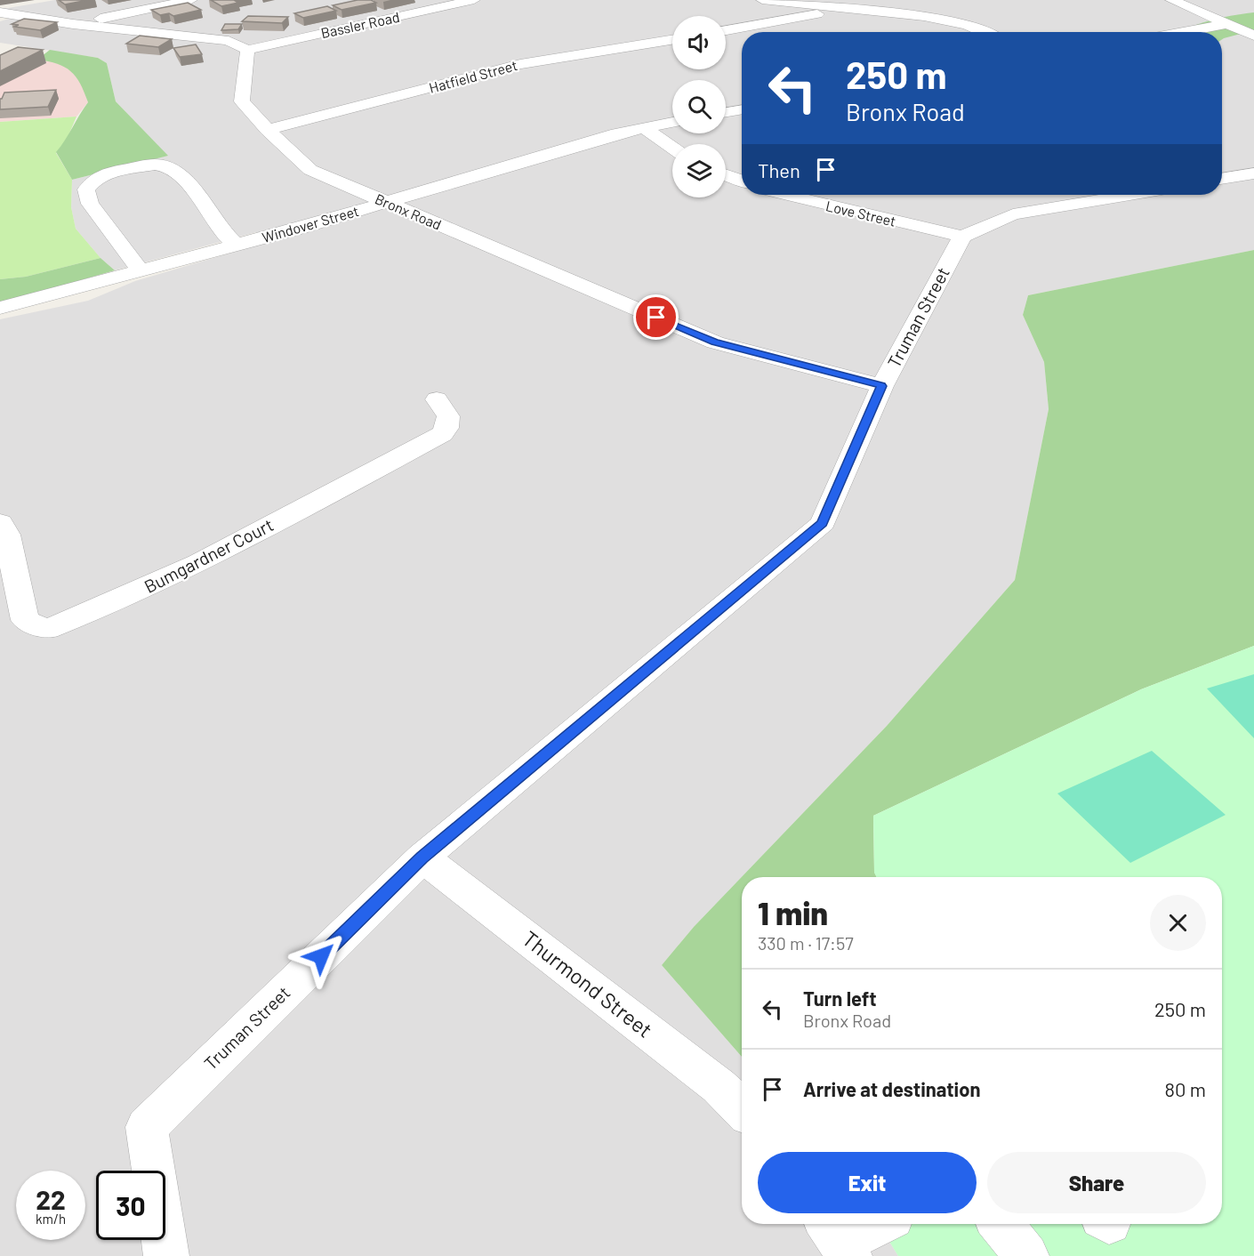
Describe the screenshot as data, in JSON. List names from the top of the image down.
{
  "streets": {
    "street": [
      "Bassler Road",
      "Hatfield Street",
      "Bronx Road",
      "Love Street",
      "Windover Street",
      "Truman Street",
      "Bumgardner Court",
      "Thurmond Street"
    ]
  },
  "crossings": [
    ["Bassler Road", "Bronx Road"],
    ["Hatfield Street", "Bronx Road"],
    ["Bronx Road", "Windover Street"],
    ["Bronx Road", "Truman Street"],
    ["Love Street", "Truman Street"],
    ["Truman Street", "Thurmond Street"]
  ],
  "page": {
    "turn": ["250 m", "Bronx Road"],
    "then": "Then",
    "heading": ["1 min", "330 m · 17:57"],
    "list": [
      {
        "name": "Turn left",
        "note": "Bronx Road",
        "value": "250 m"
      },
      {
        "name": "Arrive at destination",
        "value": "80 m"
      }
    ],
    "buttons": ["Exit", "Share"],
    "speed": "22 km/h",
    "limit": "30"
  }
}
